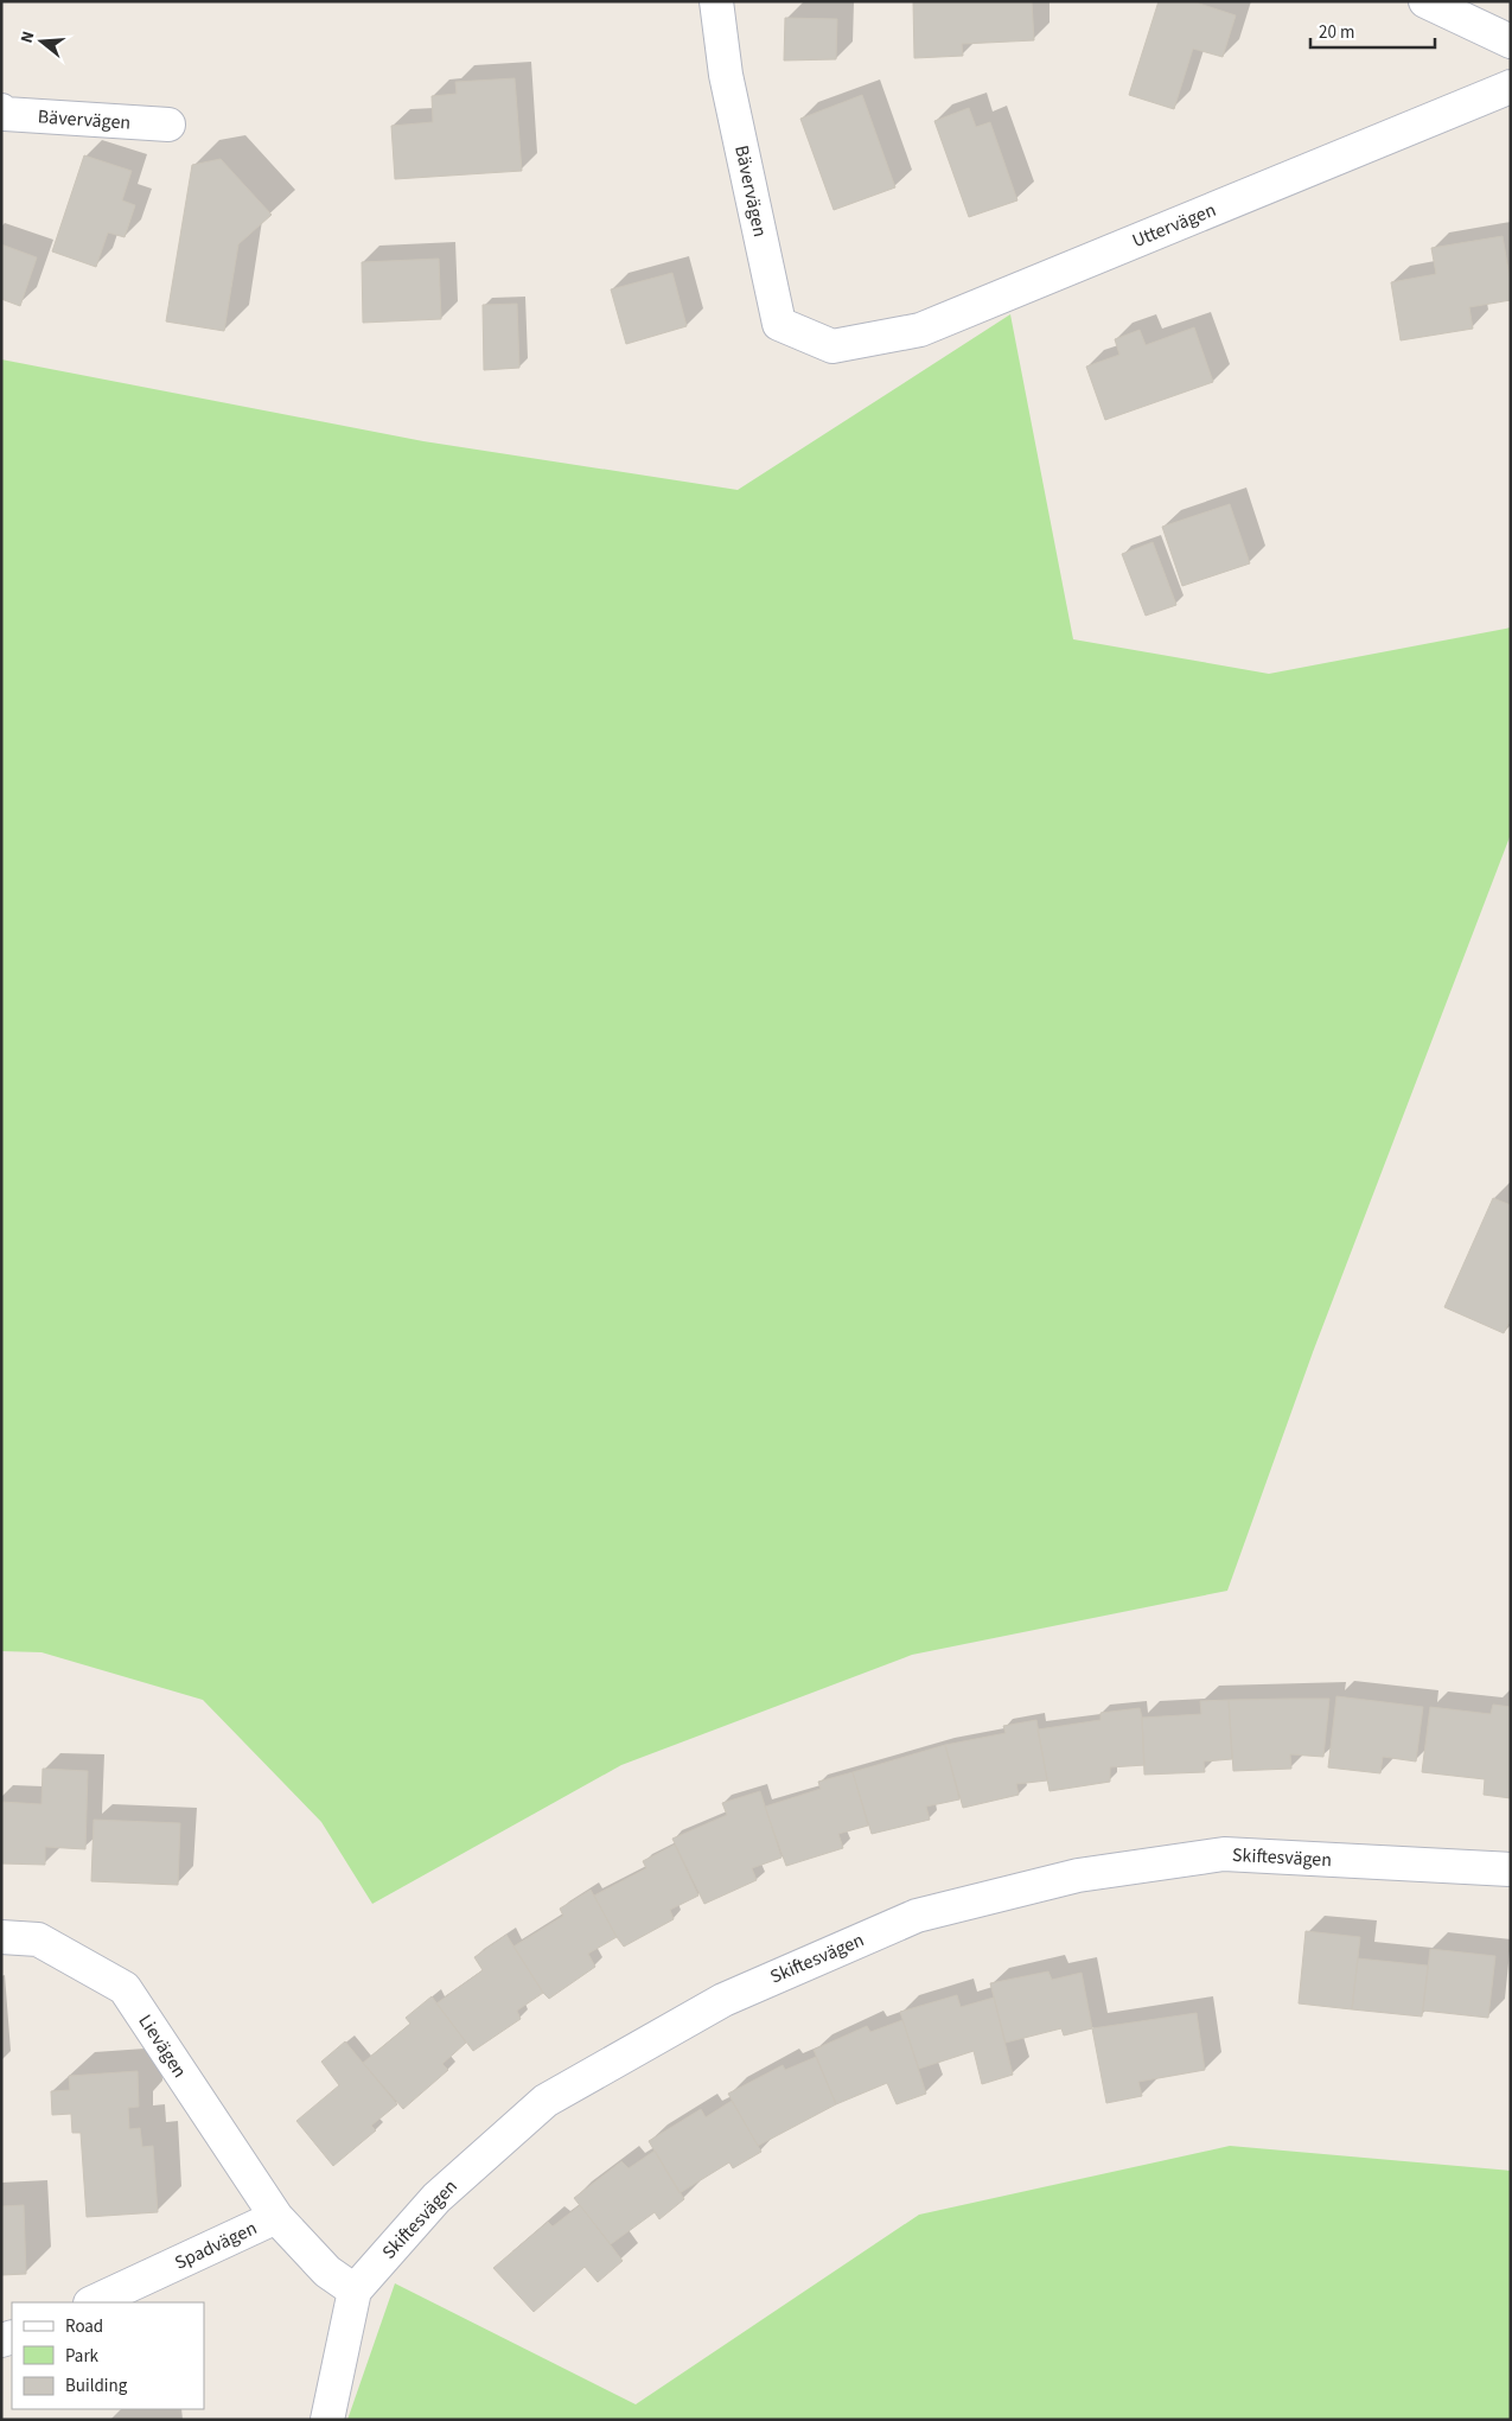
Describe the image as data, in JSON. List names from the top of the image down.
{
  "streets": {
    "street": [
      "Bävervägen",
      "Uttervägen",
      "Skiftesvägen",
      "Lievägen",
      "Spadvägen"
    ]
  },
  "crossings": [
    ["Bävervägen", "Uttervägen"],
    ["Skiftesvägen", "Spadvägen"],
    ["Lievägen", "Spadvägen"]
  ],
  "legend": ["Road", "Park", "Building"],
  "scale_bar": "20 m",
  "north": "left"
}
